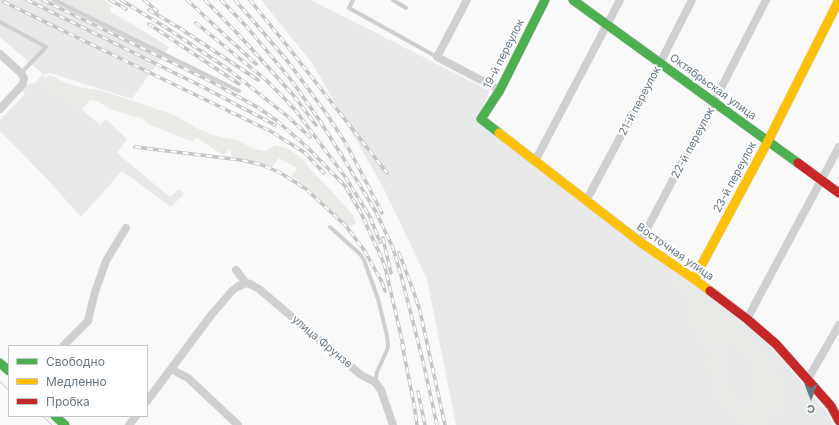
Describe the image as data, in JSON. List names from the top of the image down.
{
  "streets": {
    "street": [
      "19-й переулок",
      "Октябрьская улица",
      "21-й переулок",
      "22-й переулок",
      "23-й переулок",
      "Восточная улица",
      "улица Фрунзе"
    ]
  },
  "crossings": [
    ["19-й переулок", "Восточная улица"],
    ["Октябрьская улица", "21-й переулок"],
    ["Октябрьская улица", "22-й переулок"],
    ["Октябрьская улица", "23-й переулок"],
    ["21-й переулок", "Восточная улица"],
    ["22-й переулок", "Восточная улица"],
    ["23-й переулок", "Восточная улица"]
  ],
  "legend": ["Свободно", "Медленно", "Пробка"],
  "north": "bottom"
}
